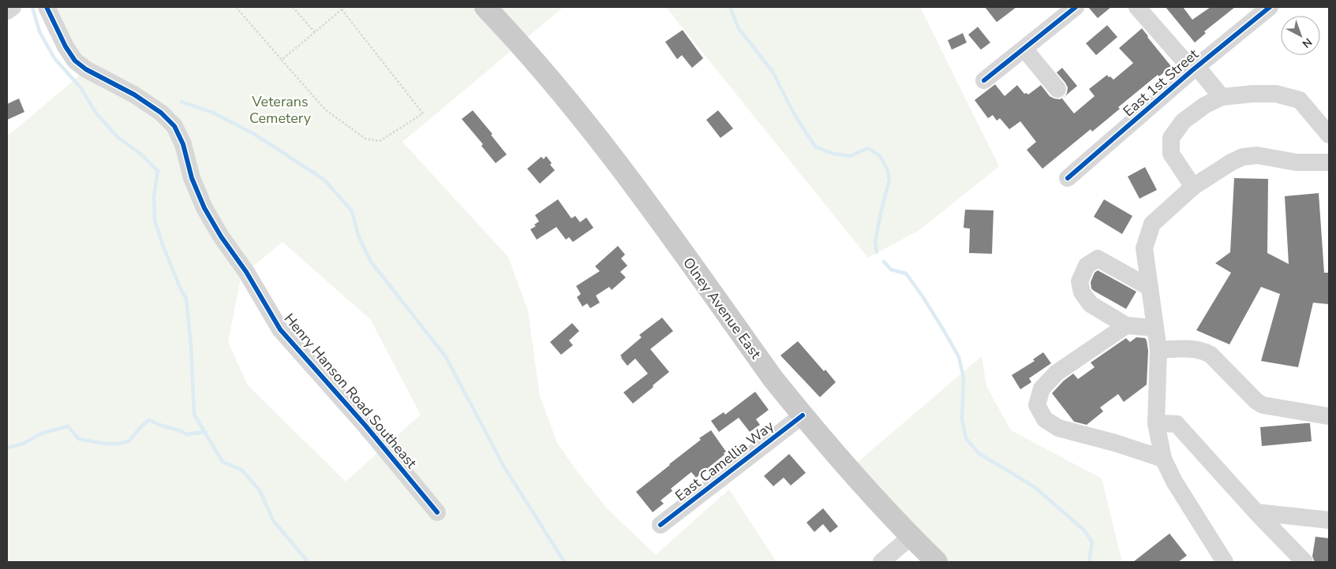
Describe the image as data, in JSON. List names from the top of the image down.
{
  "streets": {
    "main road": ["Olney Avenue East"],
    "street": ["East 1st Street", "Henry Hanson Road Southeast", "East Camellia Way"]
  },
  "crossings": [
    ["Olney Avenue East", "East Camellia Way"]
  ],
  "parks": ["Veterans Cemetery"],
  "north": "bottom right"
}
